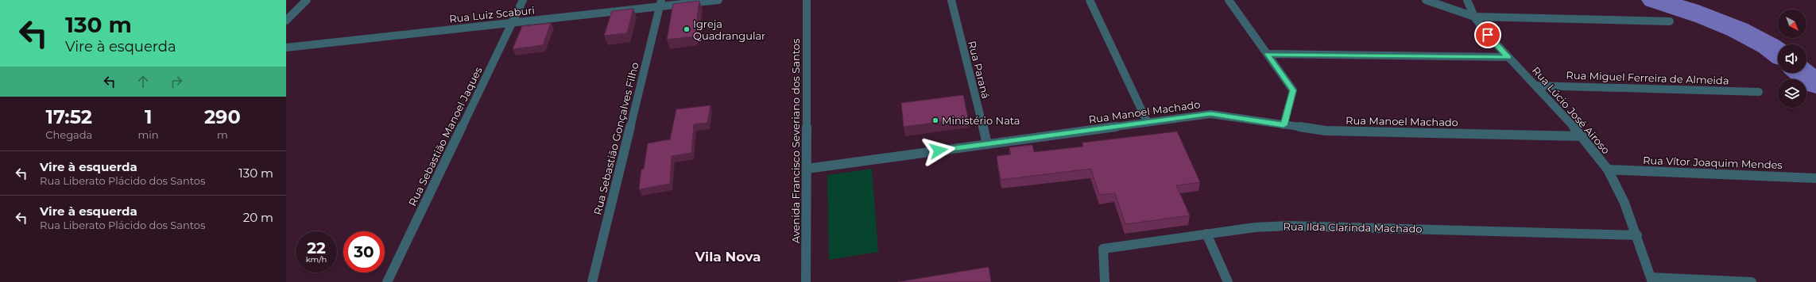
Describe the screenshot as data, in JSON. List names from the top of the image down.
{
  "streets": {
    "street": [
      "Rua Luiz Scaburi",
      "Rua Paraná",
      "Rua Miguel Ferreira de Almeida",
      "Rua Lúcio José Airoso",
      "Rua Manoel Machado",
      "Rua Sebastião Manoel Jaques",
      "Rua Sebastião Gonçalves Filho",
      "Avenida Francisco Severiano dos Santos",
      "Rua Vítor Joaquim Mendes",
      "Rua Ilda Clarinda Machado"
    ]
  },
  "crossings": [
    ["Rua Luiz Scaburi", "Rua Sebastião Manoel Jaques"],
    ["Rua Luiz Scaburi", "Rua Sebastião Gonçalves Filho"],
    ["Rua Paraná", "Rua Manoel Machado"],
    ["Rua Miguel Ferreira de Almeida", "Rua Lúcio José Airoso"],
    ["Rua Lúcio José Airoso", "Rua Manoel Machado"],
    ["Rua Lúcio José Airoso", "Rua Vítor Joaquim Mendes"],
    ["Rua Lúcio José Airoso", "Rua Ilda Clarinda Machado"],
    ["Rua Manoel Machado", "Avenida Francisco Severiano dos Santos"]
  ],
  "districts": ["Vila Nova"],
  "places": ["Igreja Quadrangular", "Ministério Nata"],
  "north": "bottom right",
  "page": {
    "turn": ["130 m", "Vire à esquerda"],
    "eta": [
      "17:52",
      "Chegada",
      "1",
      "min",
      "290",
      "m"
    ],
    "list": [
      {
        "name": "Vire à esquerda",
        "note": "Rua Liberato Plácido dos Santos",
        "value": "130 m"
      },
      {
        "name": "Vire à esquerda",
        "note": "Rua Liberato Plácido dos Santos",
        "value": "20 m"
      }
    ],
    "speed": "22 km/h",
    "limit": "30"
  }
}
